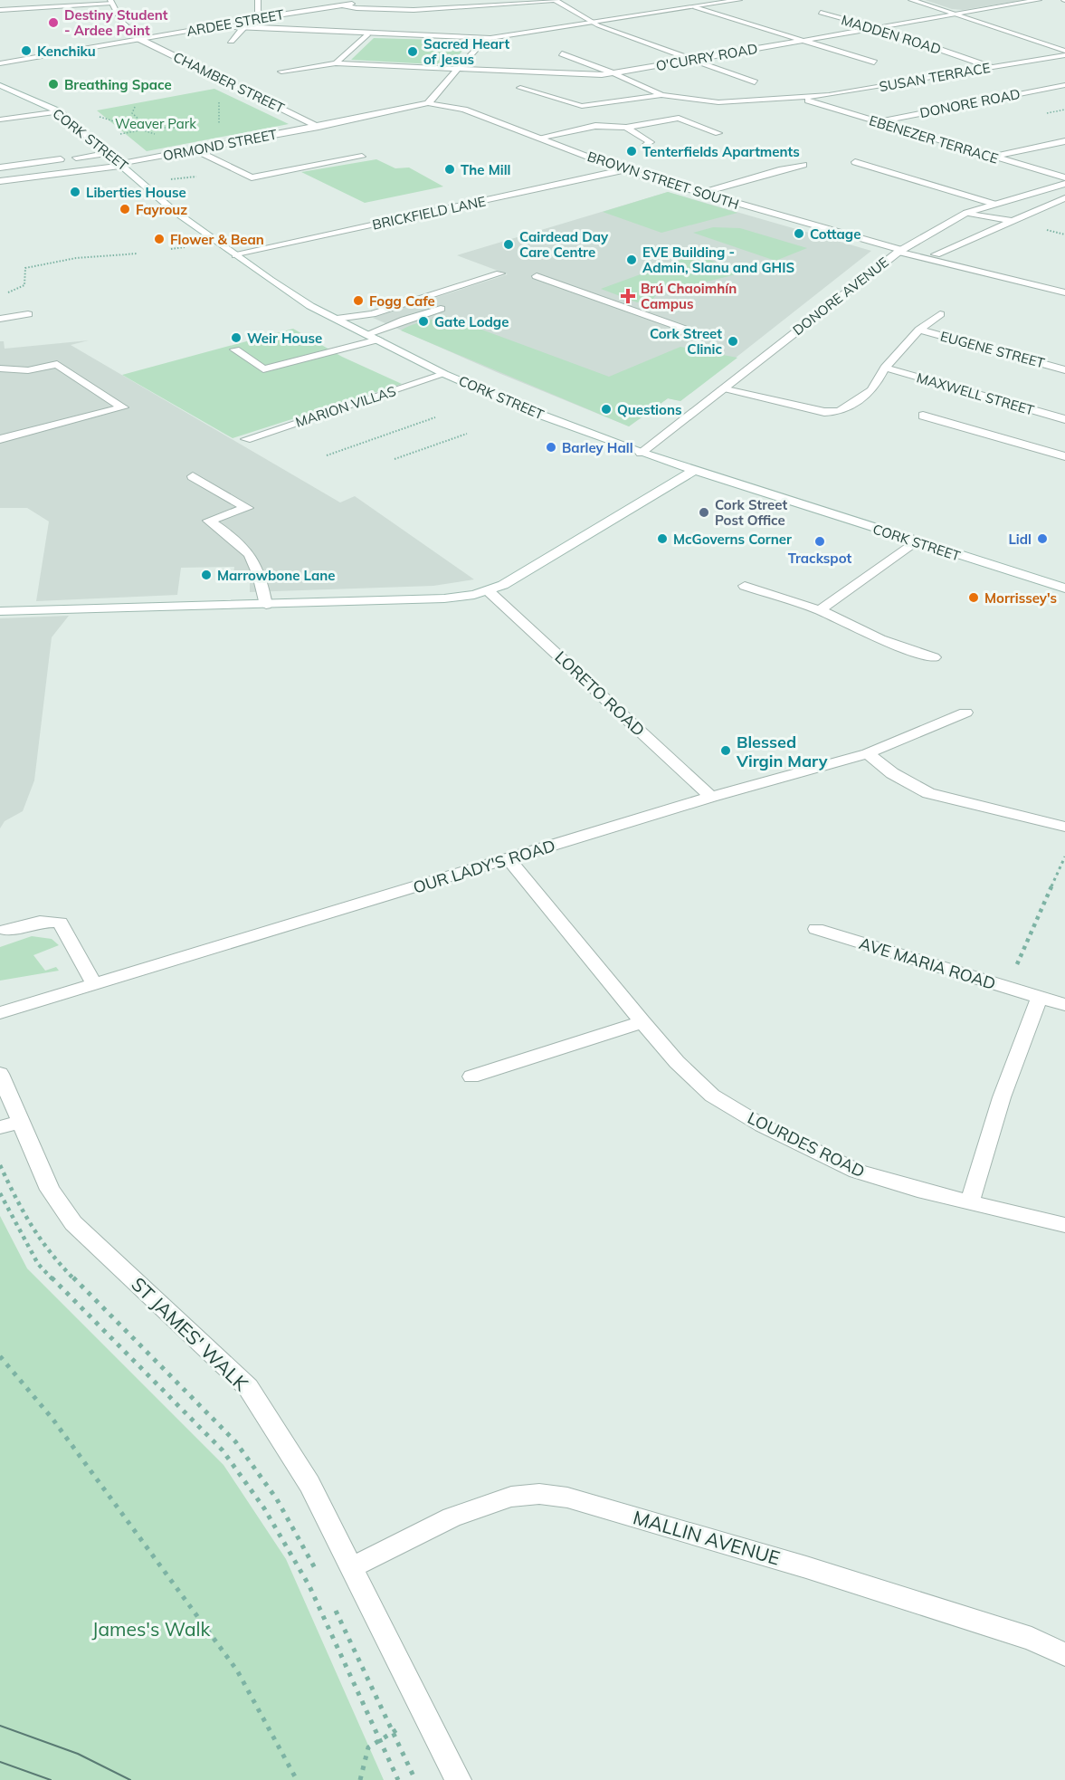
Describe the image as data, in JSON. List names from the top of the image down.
{
  "streets": {
    "street": [
      "ARDEE STREET",
      "MADDEN ROAD",
      "O'CURRY ROAD",
      "SUSAN TERRACE",
      "CHAMBER STREET",
      "DONORE ROAD",
      "CORK STREET",
      "EBENEZER TERRACE",
      "ORMOND STREET",
      "BROWN STREET SOUTH",
      "BRICKFIELD LANE",
      "DONORE AVENUE",
      "EUGENE STREET",
      "MAXWELL STREET",
      "MARION VILLAS",
      "LORETO ROAD",
      "OUR LADY'S ROAD",
      "AVE MARIA ROAD",
      "LOURDES ROAD",
      "ST JAMES' WALK",
      "MALLIN AVENUE"
    ]
  },
  "crossings": [
    ["ARDEE STREET", "CHAMBER STREET"],
    ["MADDEN ROAD", "O'CURRY ROAD"],
    ["MADDEN ROAD", "SUSAN TERRACE"],
    ["SUSAN TERRACE", "EBENEZER TERRACE"],
    ["CHAMBER STREET", "ORMOND STREET"],
    ["DONORE ROAD", "EBENEZER TERRACE"],
    ["CORK STREET", "ORMOND STREET"],
    ["CORK STREET", "BRICKFIELD LANE"],
    ["CORK STREET", "DONORE AVENUE"],
    ["CORK STREET", "MARION VILLAS"],
    ["ORMOND STREET", "BROWN STREET SOUTH"],
    ["BROWN STREET SOUTH", "BRICKFIELD LANE"],
    ["BROWN STREET SOUTH", "DONORE AVENUE"],
    ["LORETO ROAD", "OUR LADY'S ROAD"],
    ["OUR LADY'S ROAD", "LOURDES ROAD"],
    ["ST JAMES' WALK", "MALLIN AVENUE"]
  ],
  "parks": ["Weaver Park", "James's Walk"],
  "places": {
    "other": [
      "Destiny Student - Ardee Point",
      "Kenchiku",
      "Sacred Heart of Jesus",
      "Breathing Space",
      "Tenterfields Apartments",
      "The Mill",
      "Liberties House",
      "Fayrouz",
      "Cottage",
      "Flower & Bean",
      "Cairdead Day Care Centre",
      "EVE Building - Admin, Slanu and GHIS",
      "Fogg Cafe",
      "Gate Lodge",
      "Weir House",
      "Cork Street Clinic",
      "Questions",
      "Barley Hall",
      "Cork Street Post Office",
      "McGoverns Corner",
      "Lidl",
      "Trackspot",
      "Marrowbone Lane",
      "Morrissey's",
      "Blessed Virgin Mary"
    ],
    "health": ["Brú Chaoimhín Campus"]
  }
}
